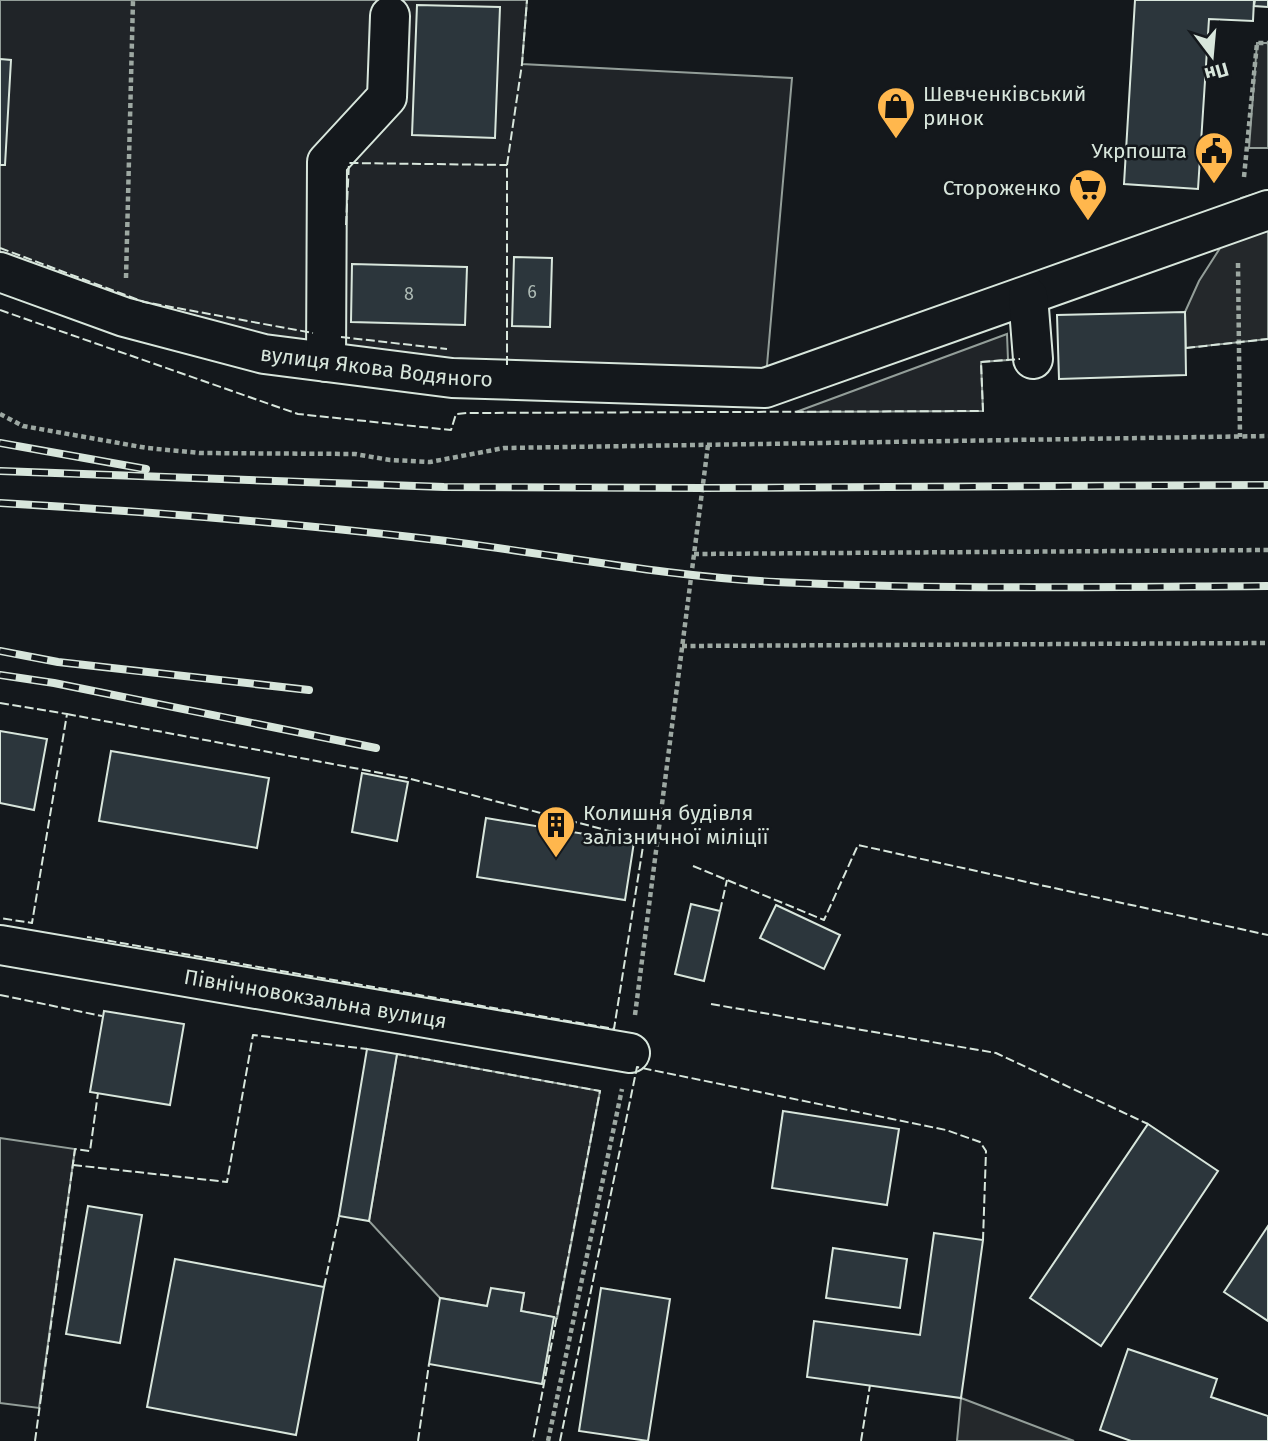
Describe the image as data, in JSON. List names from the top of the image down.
{
  "streets": {
    "street": ["вулиця Якова Водяного", "Північновокзальна вулиця"]
  },
  "places": {
    "shop": ["Шевченківський ринок"],
    "public building": ["Укрпошта"],
    "supermarket": ["Стороженко"],
    "building": ["Колишня будівля залізничної міліції"]
  },
  "house_numbers": ["6", "8"],
  "north": "bottom"
}
